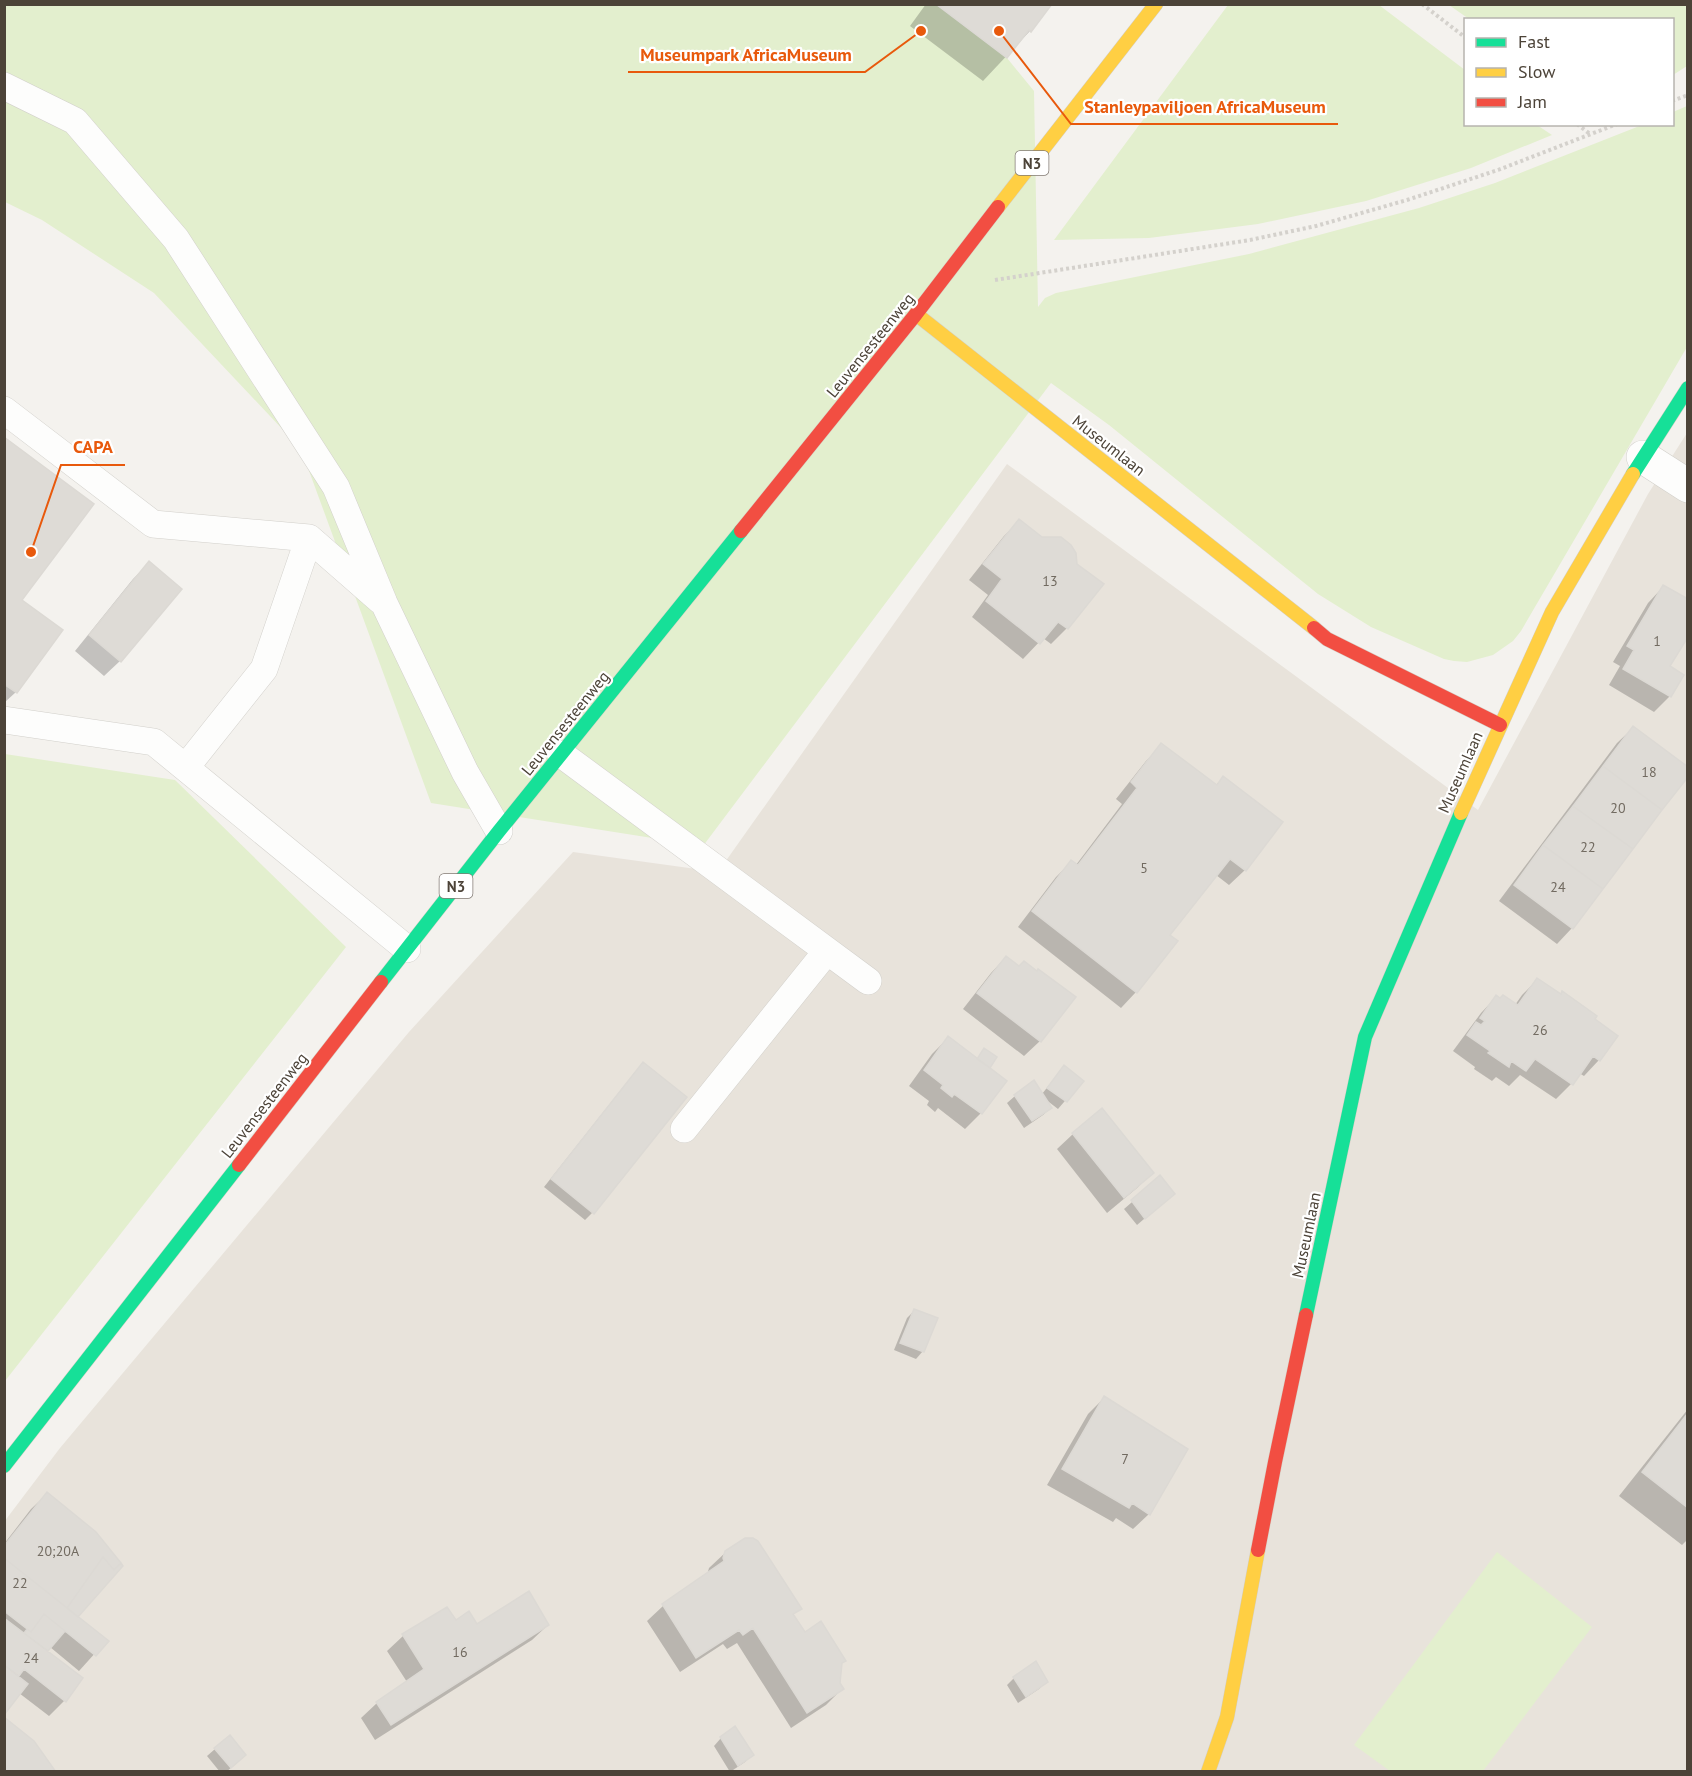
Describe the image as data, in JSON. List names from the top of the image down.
{
  "streets": {
    "street": ["N3", "Leuvensesteenweg", "Museumlaan"]
  },
  "crossings": [
    ["Leuvensesteenweg", "Museumlaan"]
  ],
  "places": ["Museumpark AfricaMuseum", "Stanleypaviljoen AfricaMuseum", "CAPA"],
  "house_numbers": [
    "13",
    "1",
    "18",
    "20",
    "22",
    "5",
    "24",
    "26",
    "7",
    "20;20A",
    "22",
    "16",
    "24"
  ],
  "legend": ["Fast", "Slow", "Jam"]
}
